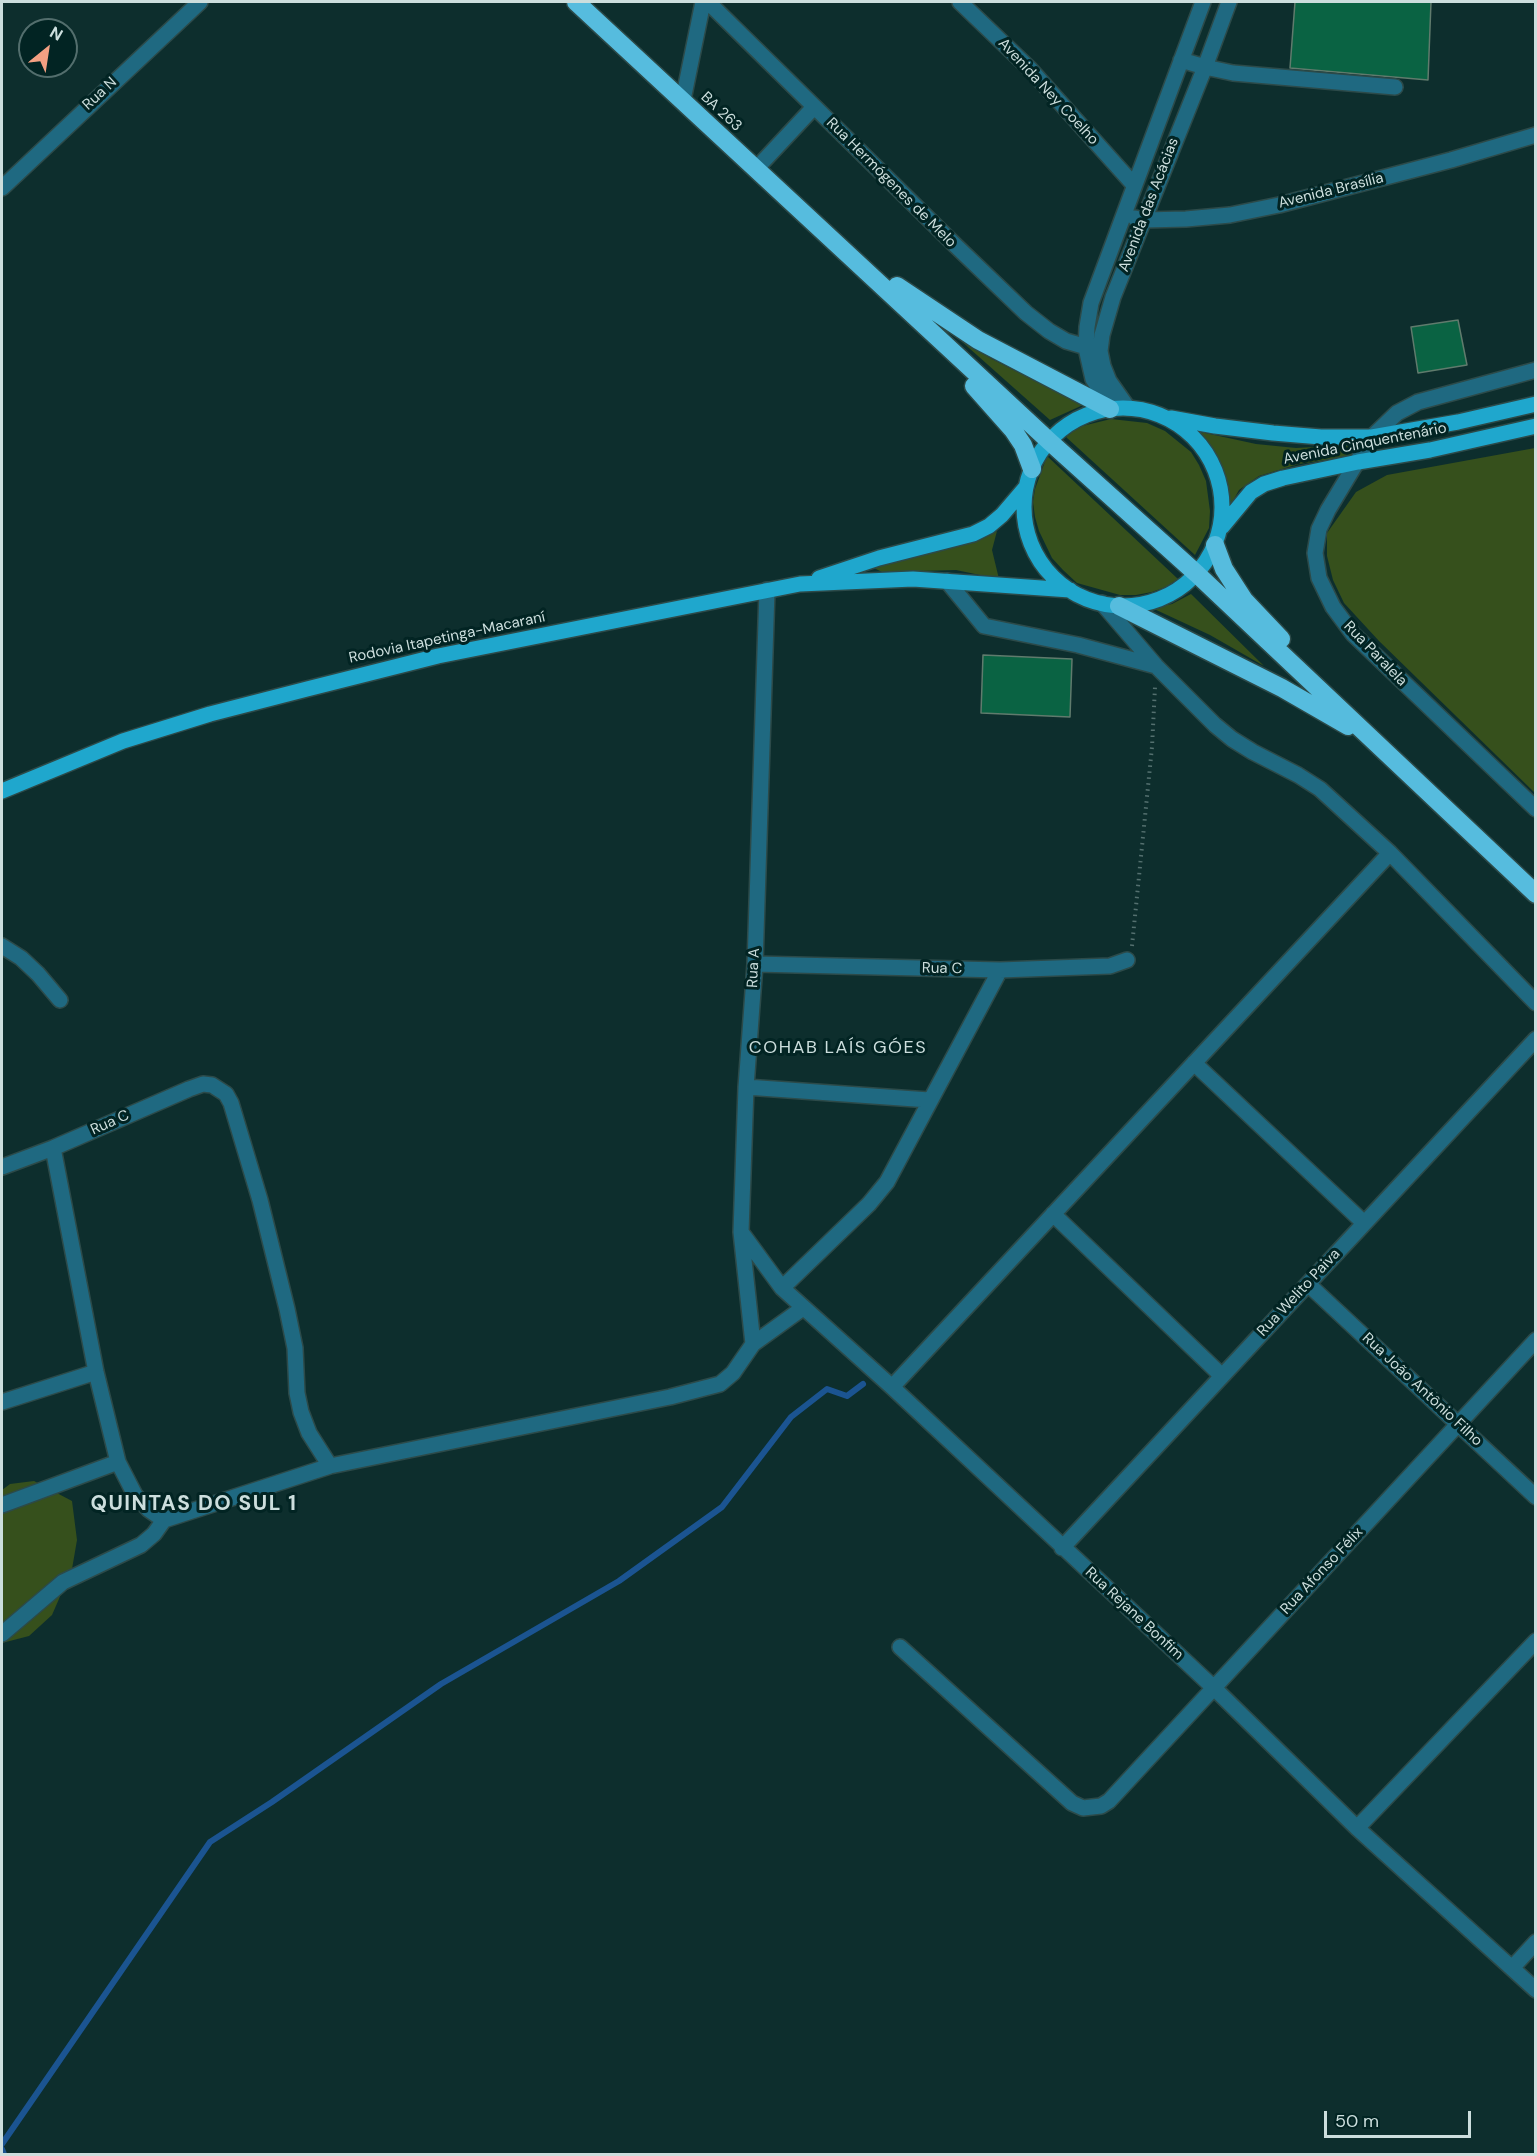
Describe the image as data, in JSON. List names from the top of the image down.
{
  "streets": {
    "highway": ["BA 263"],
    "main road": ["Avenida Cinquentenário", "Rodovia Itapetinga-Macaraní"],
    "street": [
      "Avenida Ney Coelho",
      "Rua N",
      "Rua Hermógenes de Melo",
      "Avenida Brasília",
      "Avenida das Acácias",
      "Rua Paralela",
      "Rua A",
      "Rua C",
      "Rua Welito Paiva",
      "Rua João Antônio Filho",
      "Rua Afonso Félix",
      "Rua Rejane Bonfim"
    ]
  },
  "crossings": [
    ["Avenida Ney Coelho", "Avenida das Acácias"],
    ["Rua Hermógenes de Melo", "Avenida das Acácias"],
    ["Avenida Brasília", "Avenida das Acácias"],
    ["Avenida Cinquentenário", "Rua Paralela"],
    ["Rodovia Itapetinga-Macaraní", "Rua A"],
    ["Rua A", "Rua C"],
    ["Rua A", "Rua Rejane Bonfim"],
    ["Rua Welito Paiva", "Rua João Antônio Filho"],
    ["Rua Welito Paiva", "Rua Rejane Bonfim"],
    ["Rua João Antônio Filho", "Rua Afonso Félix"],
    ["Rua Afonso Félix", "Rua Rejane Bonfim"]
  ],
  "districts": ["COHAB LAÍS GÓES", "QUINTAS DO SUL 1"],
  "scale_bar": "50 m",
  "north": "top right"
}
